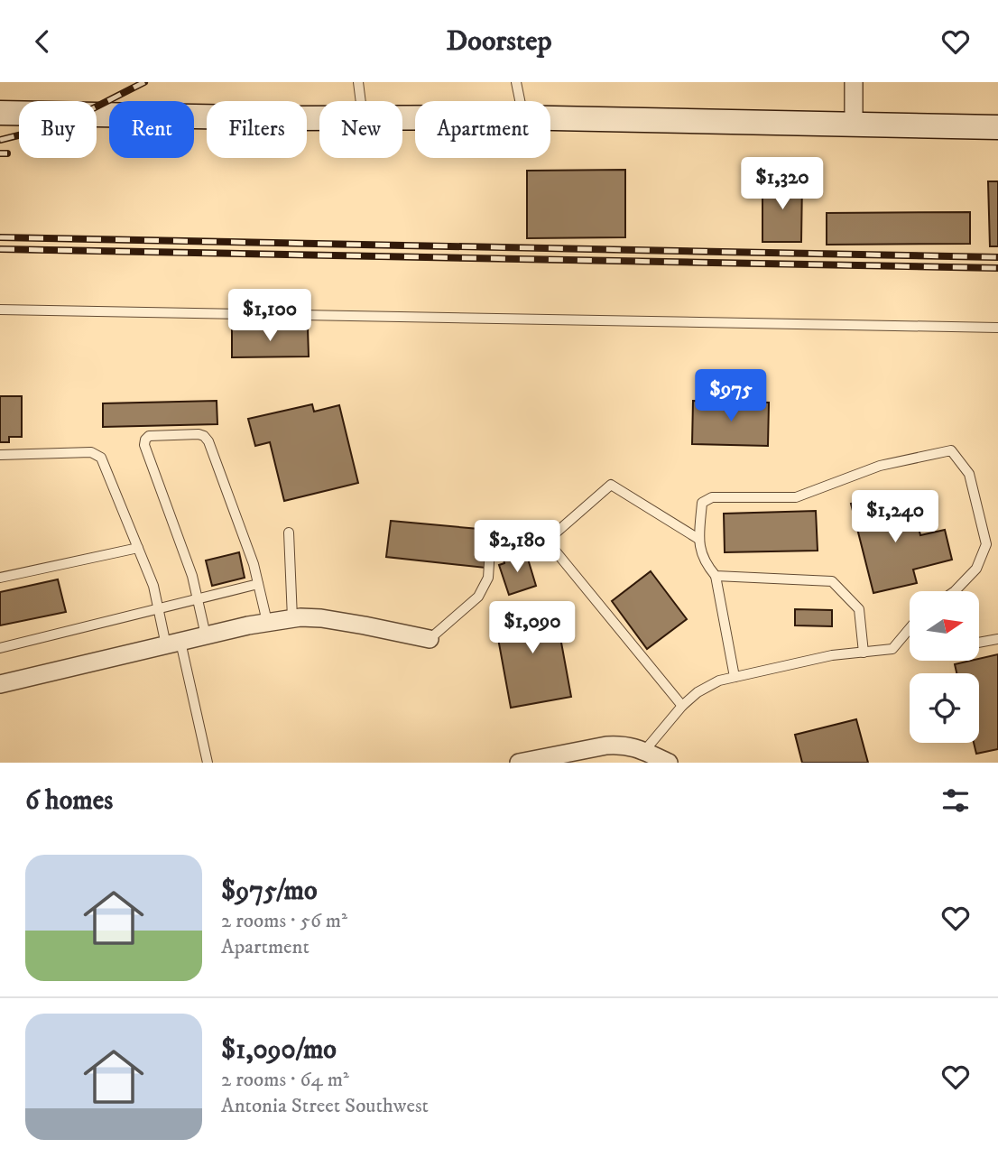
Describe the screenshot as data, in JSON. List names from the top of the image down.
{
  "north": "right",
  "page": {
    "header": "Doorstep",
    "chip": [
      "Buy",
      "Rent",
      "Filters",
      "New",
      "Apartment"
    ],
    "price": [
      "$1,320",
      "$1,100",
      "$975",
      "$1,240",
      "$2,180",
      "$1,090"
    ],
    "heading": "6 homes",
    "list": [
      {
        "name": "$975/mo",
        "note": "2 rooms · 56 m² · Apartment"
      },
      {
        "name": "$1,090/mo",
        "note": "2 rooms · 64 m² · Antonia Street Southwest"
      }
    ]
  }
}
